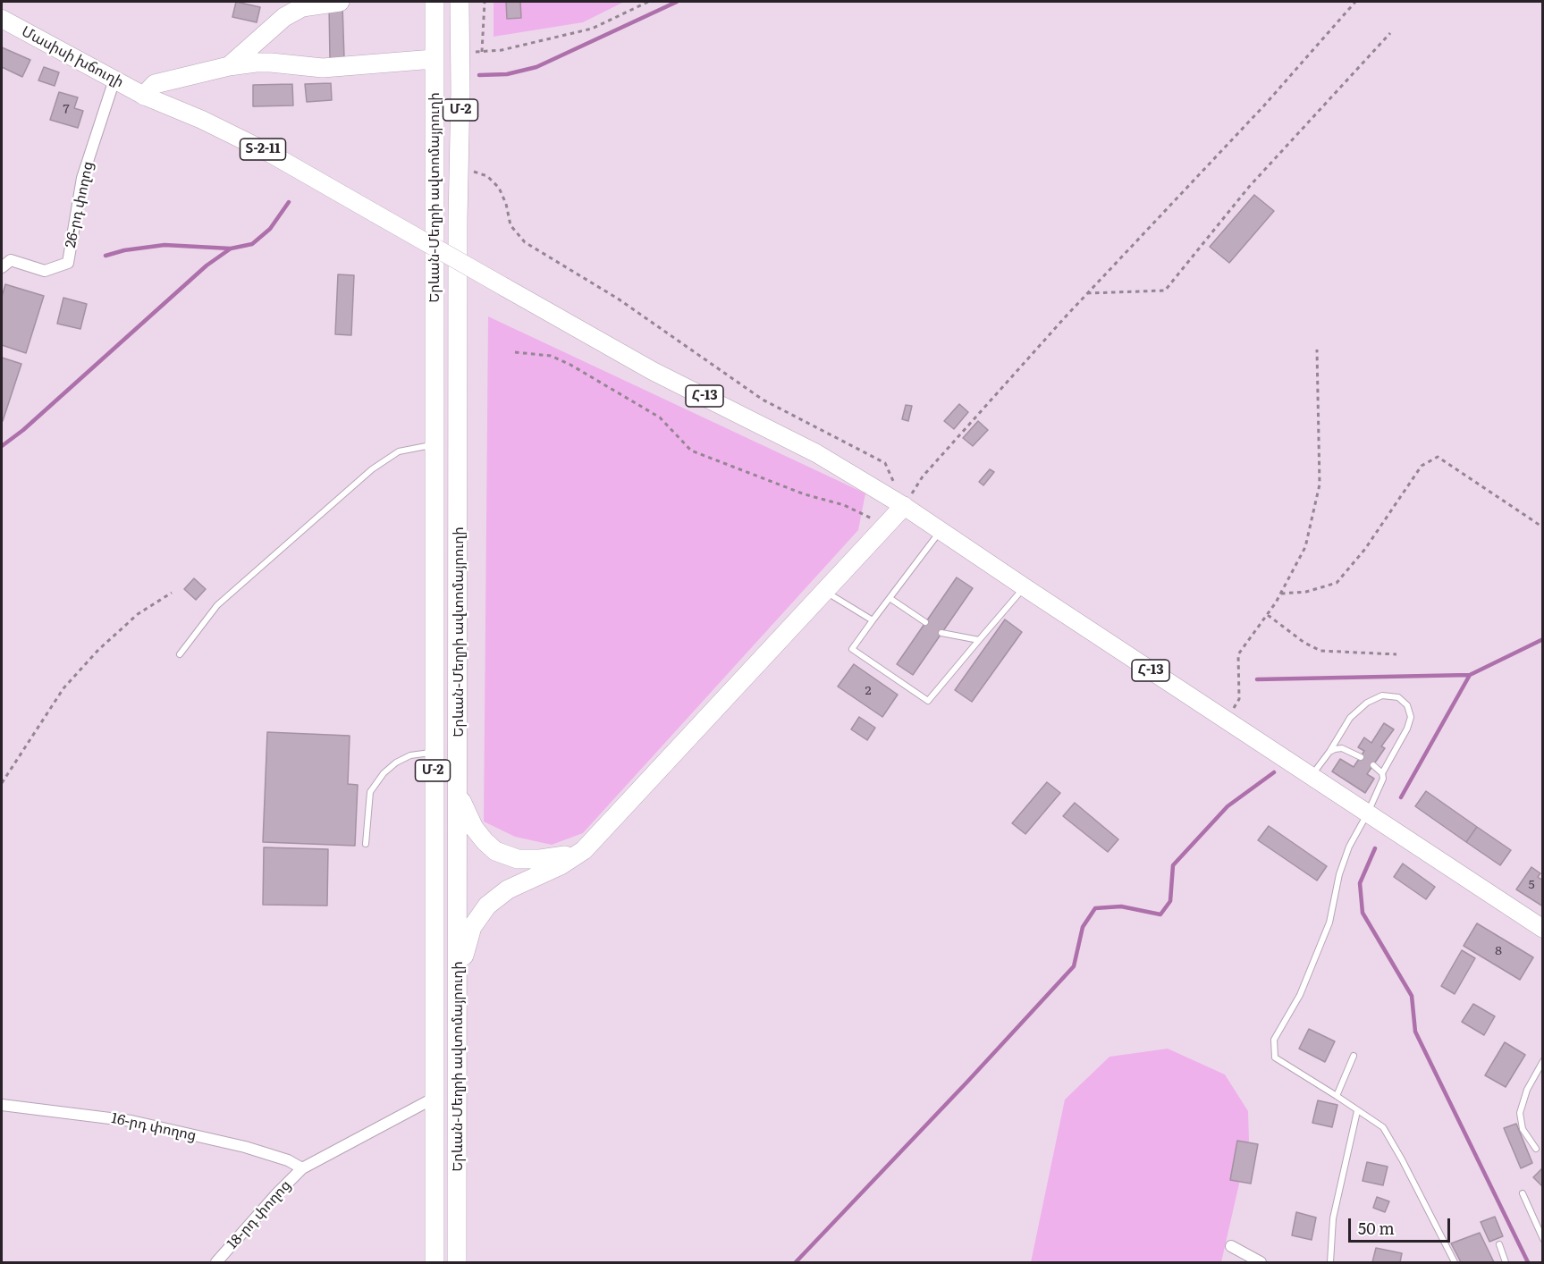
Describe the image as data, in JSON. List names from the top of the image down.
{
  "streets": {
    "highway": ["Մ-2", "Երևան-Մեղրի ավտոմայրուղի"],
    "main road": ["Մասիսի խճուղի", "Տ-2-11", "Հ-13"],
    "street": ["26-րդ փողոց", "16-րդ փողոց", "18-րդ փողոց"]
  },
  "crossings": [
    ["Մասիսի խճուղի", "Տ-2-11"],
    ["Մասիսի խճուղի", "26-րդ փողոց"],
    ["Տ-2-11", "Հ-13"],
    ["Երևան-Մեղրի ավտոմայրուղի", "18-րդ փողոց"],
    ["16-րդ փողոց", "18-րդ փողոց"]
  ],
  "house_numbers": [
    "7",
    "2",
    "5",
    "8"
  ],
  "scale_bar": "50 m"
}
